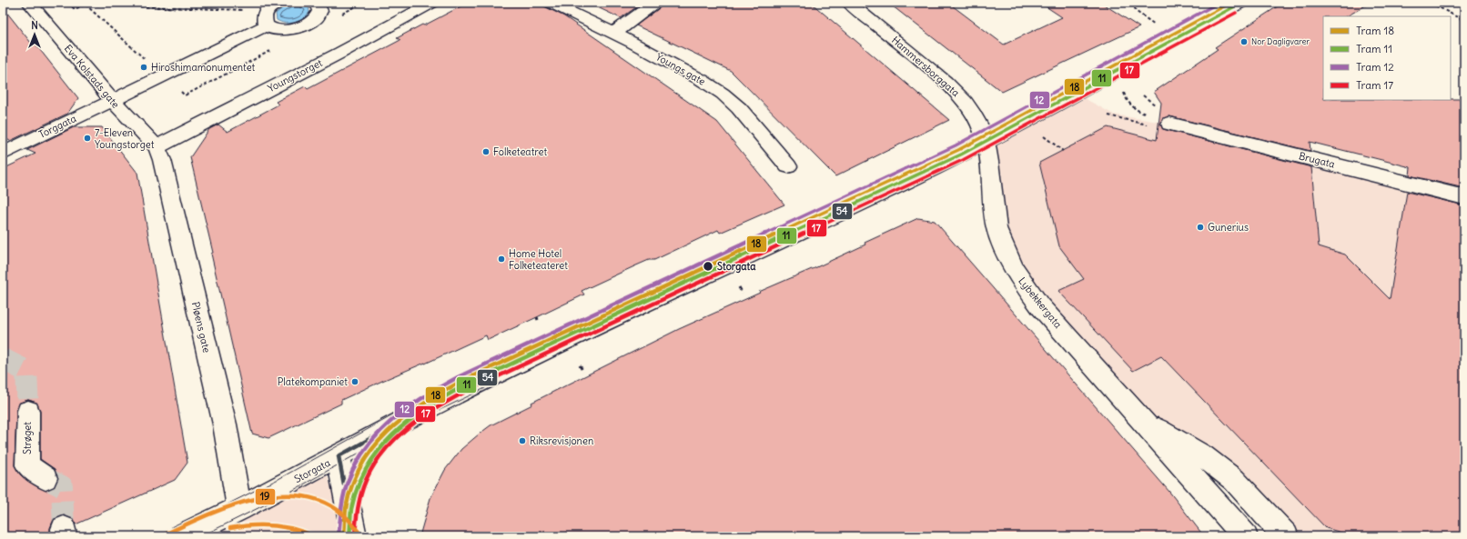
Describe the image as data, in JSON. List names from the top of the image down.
{
  "streets": {
    "main road": [
      "Hammersborggata",
      "Youngs gate",
      "Youngstorget",
      "Eva Kolstads gate",
      "Torggata",
      "Brugata",
      "Lybekkergata",
      "Pløens gate",
      "Strøget",
      "Storgata"
    ]
  },
  "crossings": [
    ["Hammersborggata", "Lybekkergata"],
    ["Hammersborggata", "Storgata"],
    ["Youngstorget", "Eva Kolstads gate"],
    ["Youngstorget", "Pløens gate"],
    ["Eva Kolstads gate", "Torggata"],
    ["Eva Kolstads gate", "Pløens gate"],
    ["Lybekkergata", "Storgata"],
    ["Pløens gate", "Storgata"]
  ],
  "places": [
    "Nor Dagligvarer",
    "Hiroshimamonumentet",
    "7-Eleven Youngstorget",
    "Folketeatret",
    "Gunerius",
    "Home Hotel Folketeateret",
    "Storgata",
    "Platekompaniet",
    "Riksrevisjonen"
  ],
  "lines": [
    "tram line 18",
    "tram line 12",
    "transit line 54",
    "tram line 11",
    "tram line 17",
    "transit line 19"
  ],
  "legend": [
    "Tram 18",
    "Tram 11",
    "Tram 12",
    "Tram 17"
  ],
  "north": "top"
}
